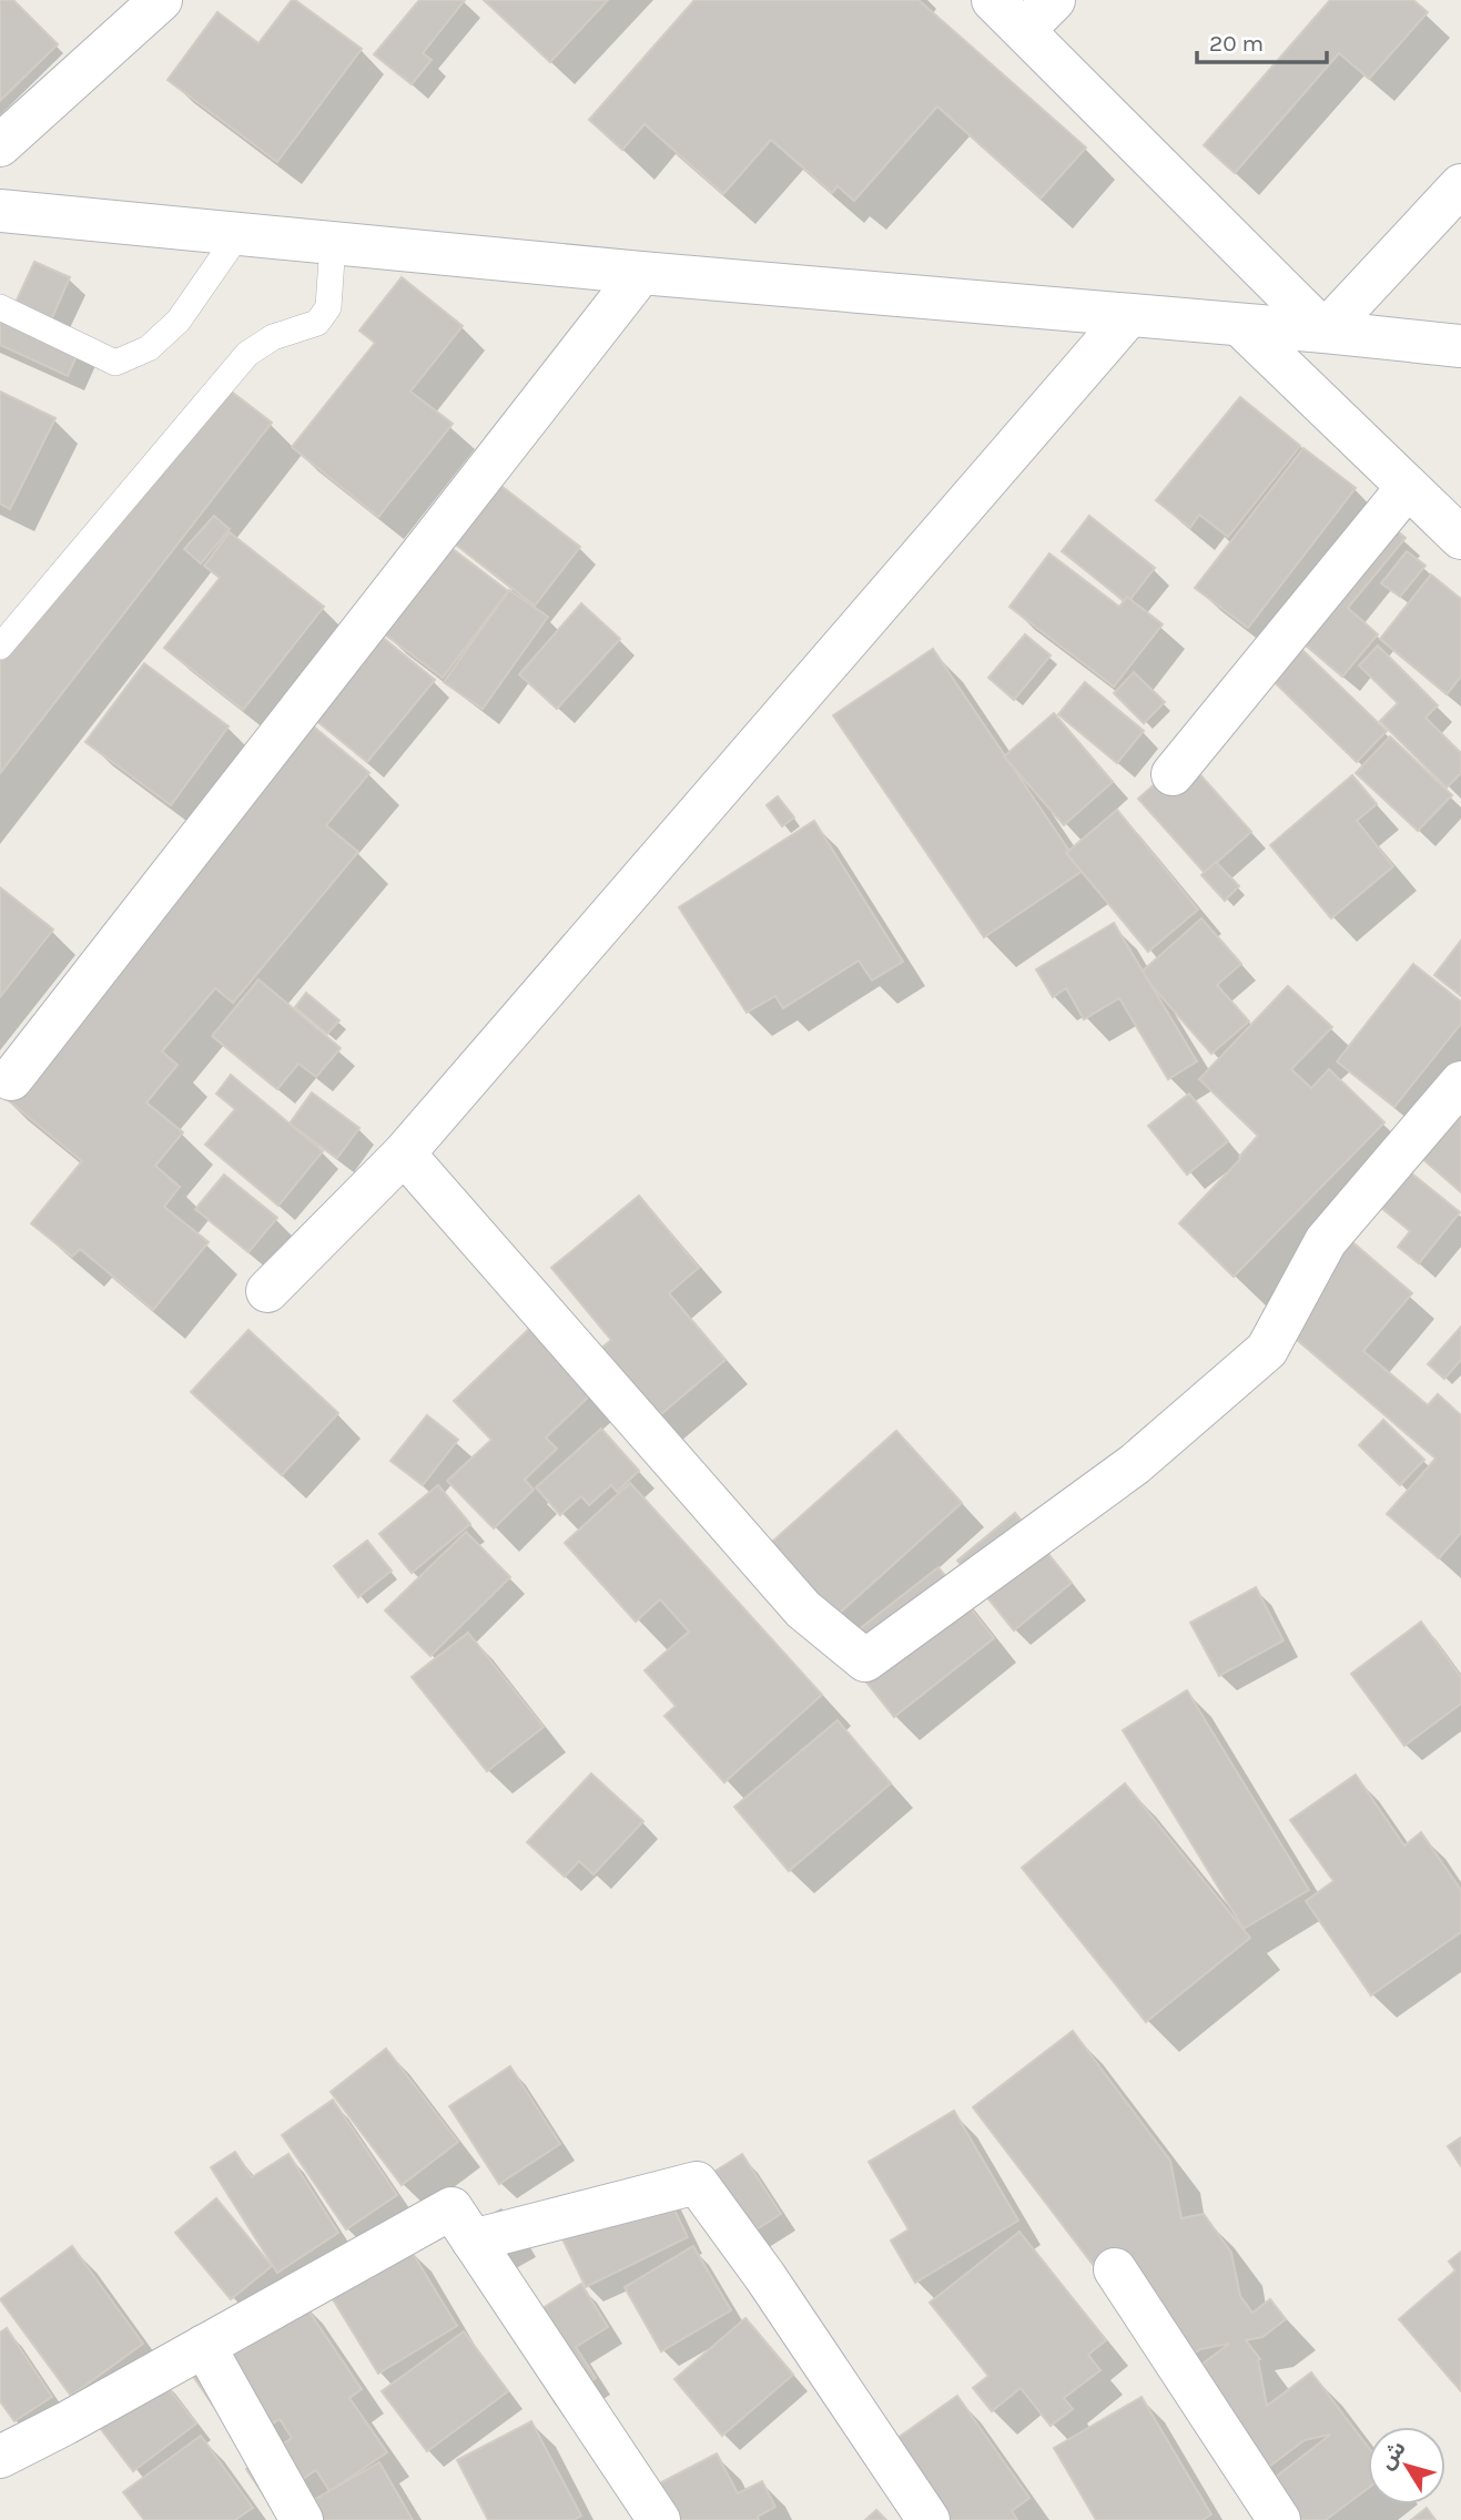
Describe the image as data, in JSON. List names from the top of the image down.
{
  "scale_bar": "20 m",
  "north": "top left"
}
